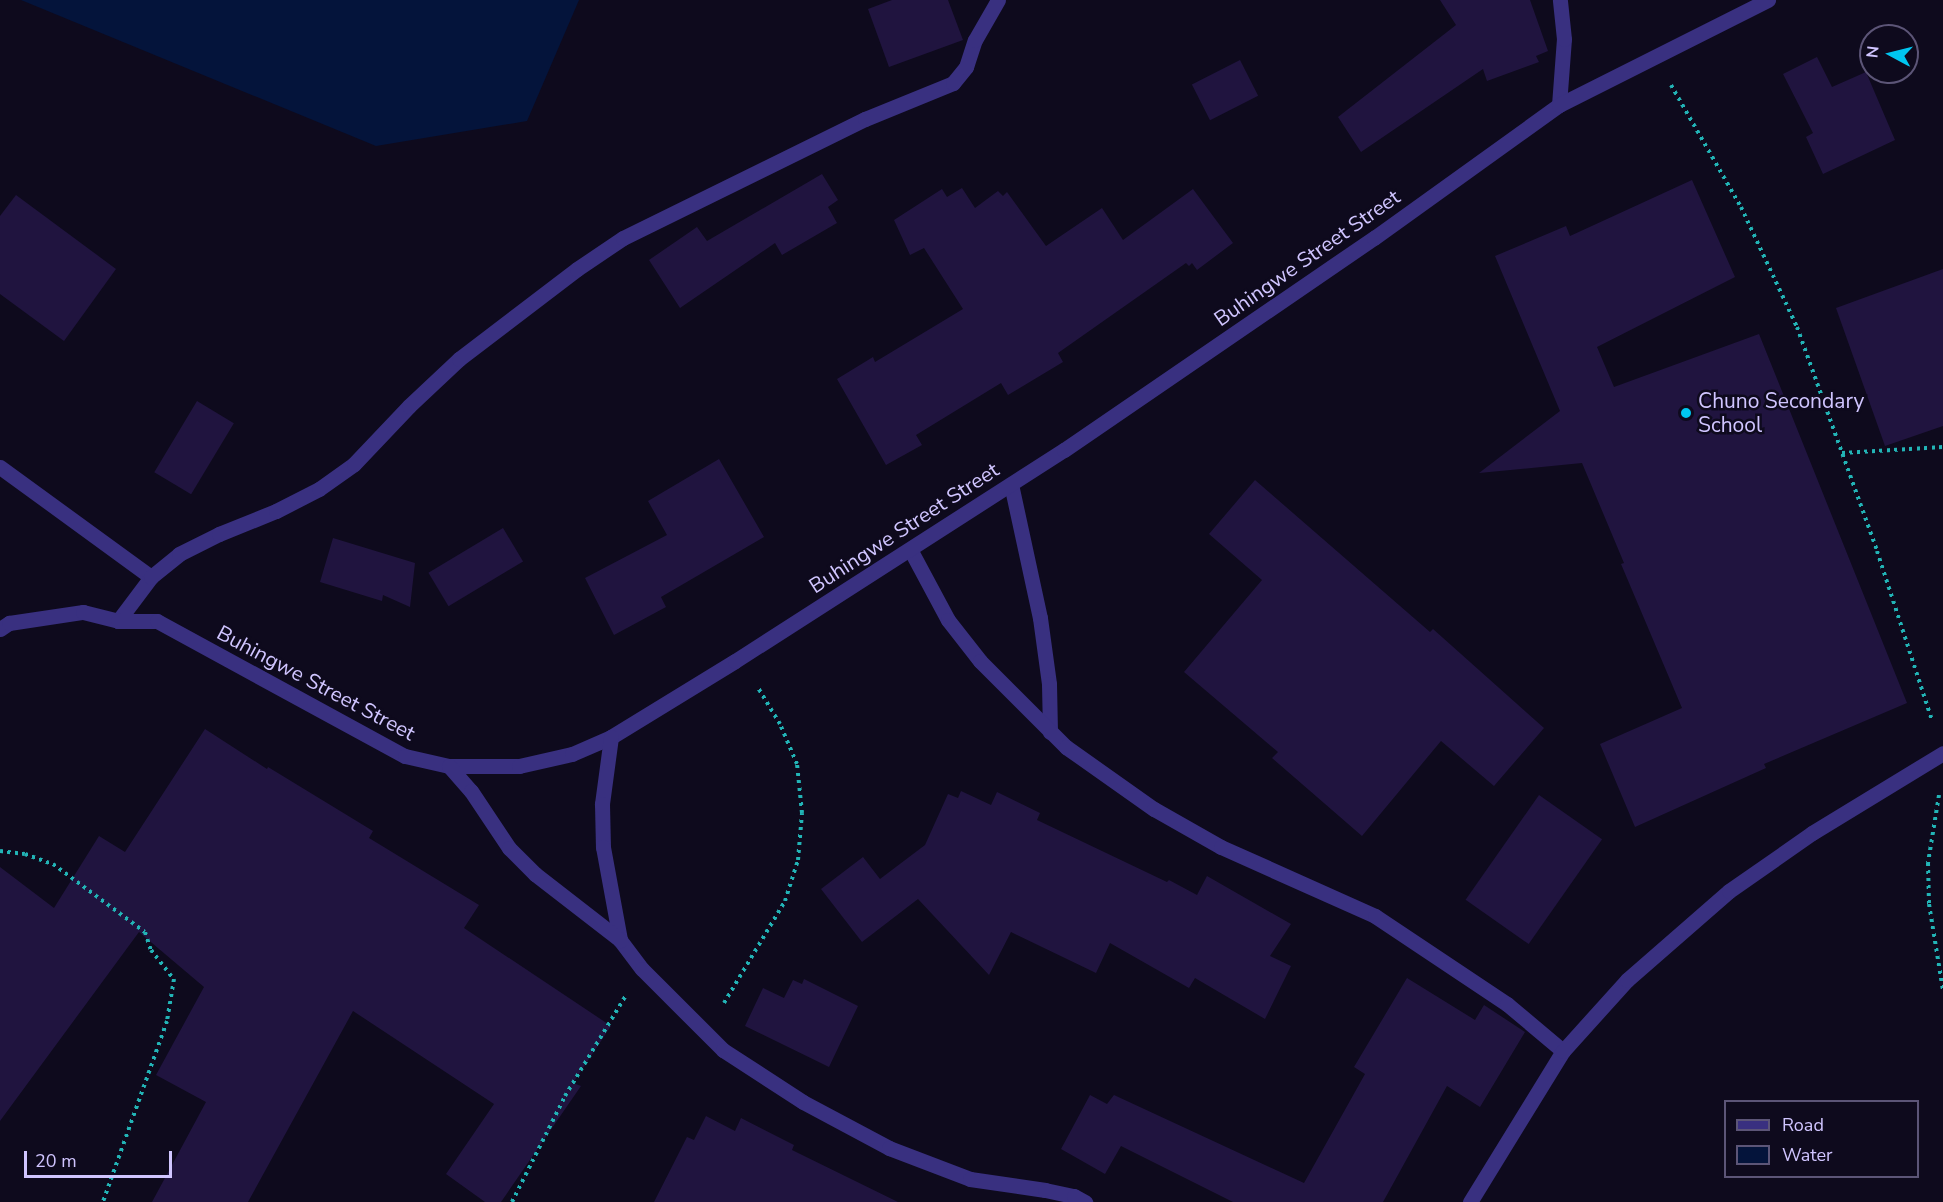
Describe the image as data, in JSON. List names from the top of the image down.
{
  "streets": {
    "street": ["Buhingwe Street Street"]
  },
  "places": ["Chuno Secondary School"],
  "legend": ["Road", "Water"],
  "scale_bar": "20 m",
  "north": "left"
}
